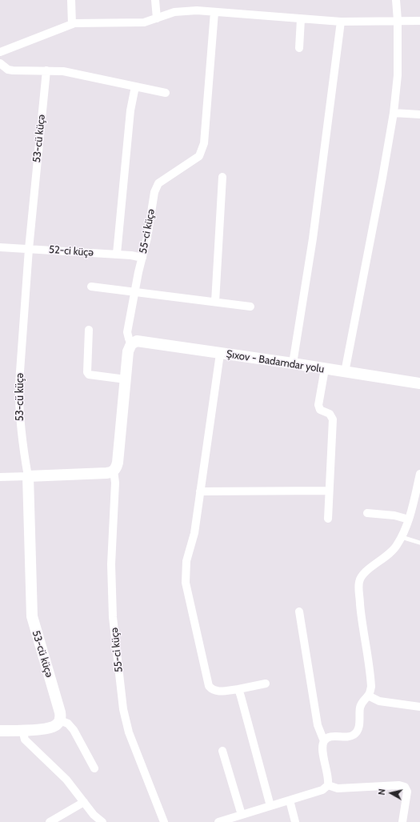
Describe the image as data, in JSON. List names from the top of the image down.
{
  "streets": {
    "street": [
      "53-cü küçə",
      "55-ci küçə",
      "52-ci küçə",
      "Şıxov - Badamdar yolu"
    ]
  },
  "crossings": [
    ["53-cü küçə", "52-ci küçə"],
    ["55-ci küçə", "52-ci küçə"],
    ["55-ci küçə", "Şıxov - Badamdar yolu"]
  ],
  "north": "left"
}
